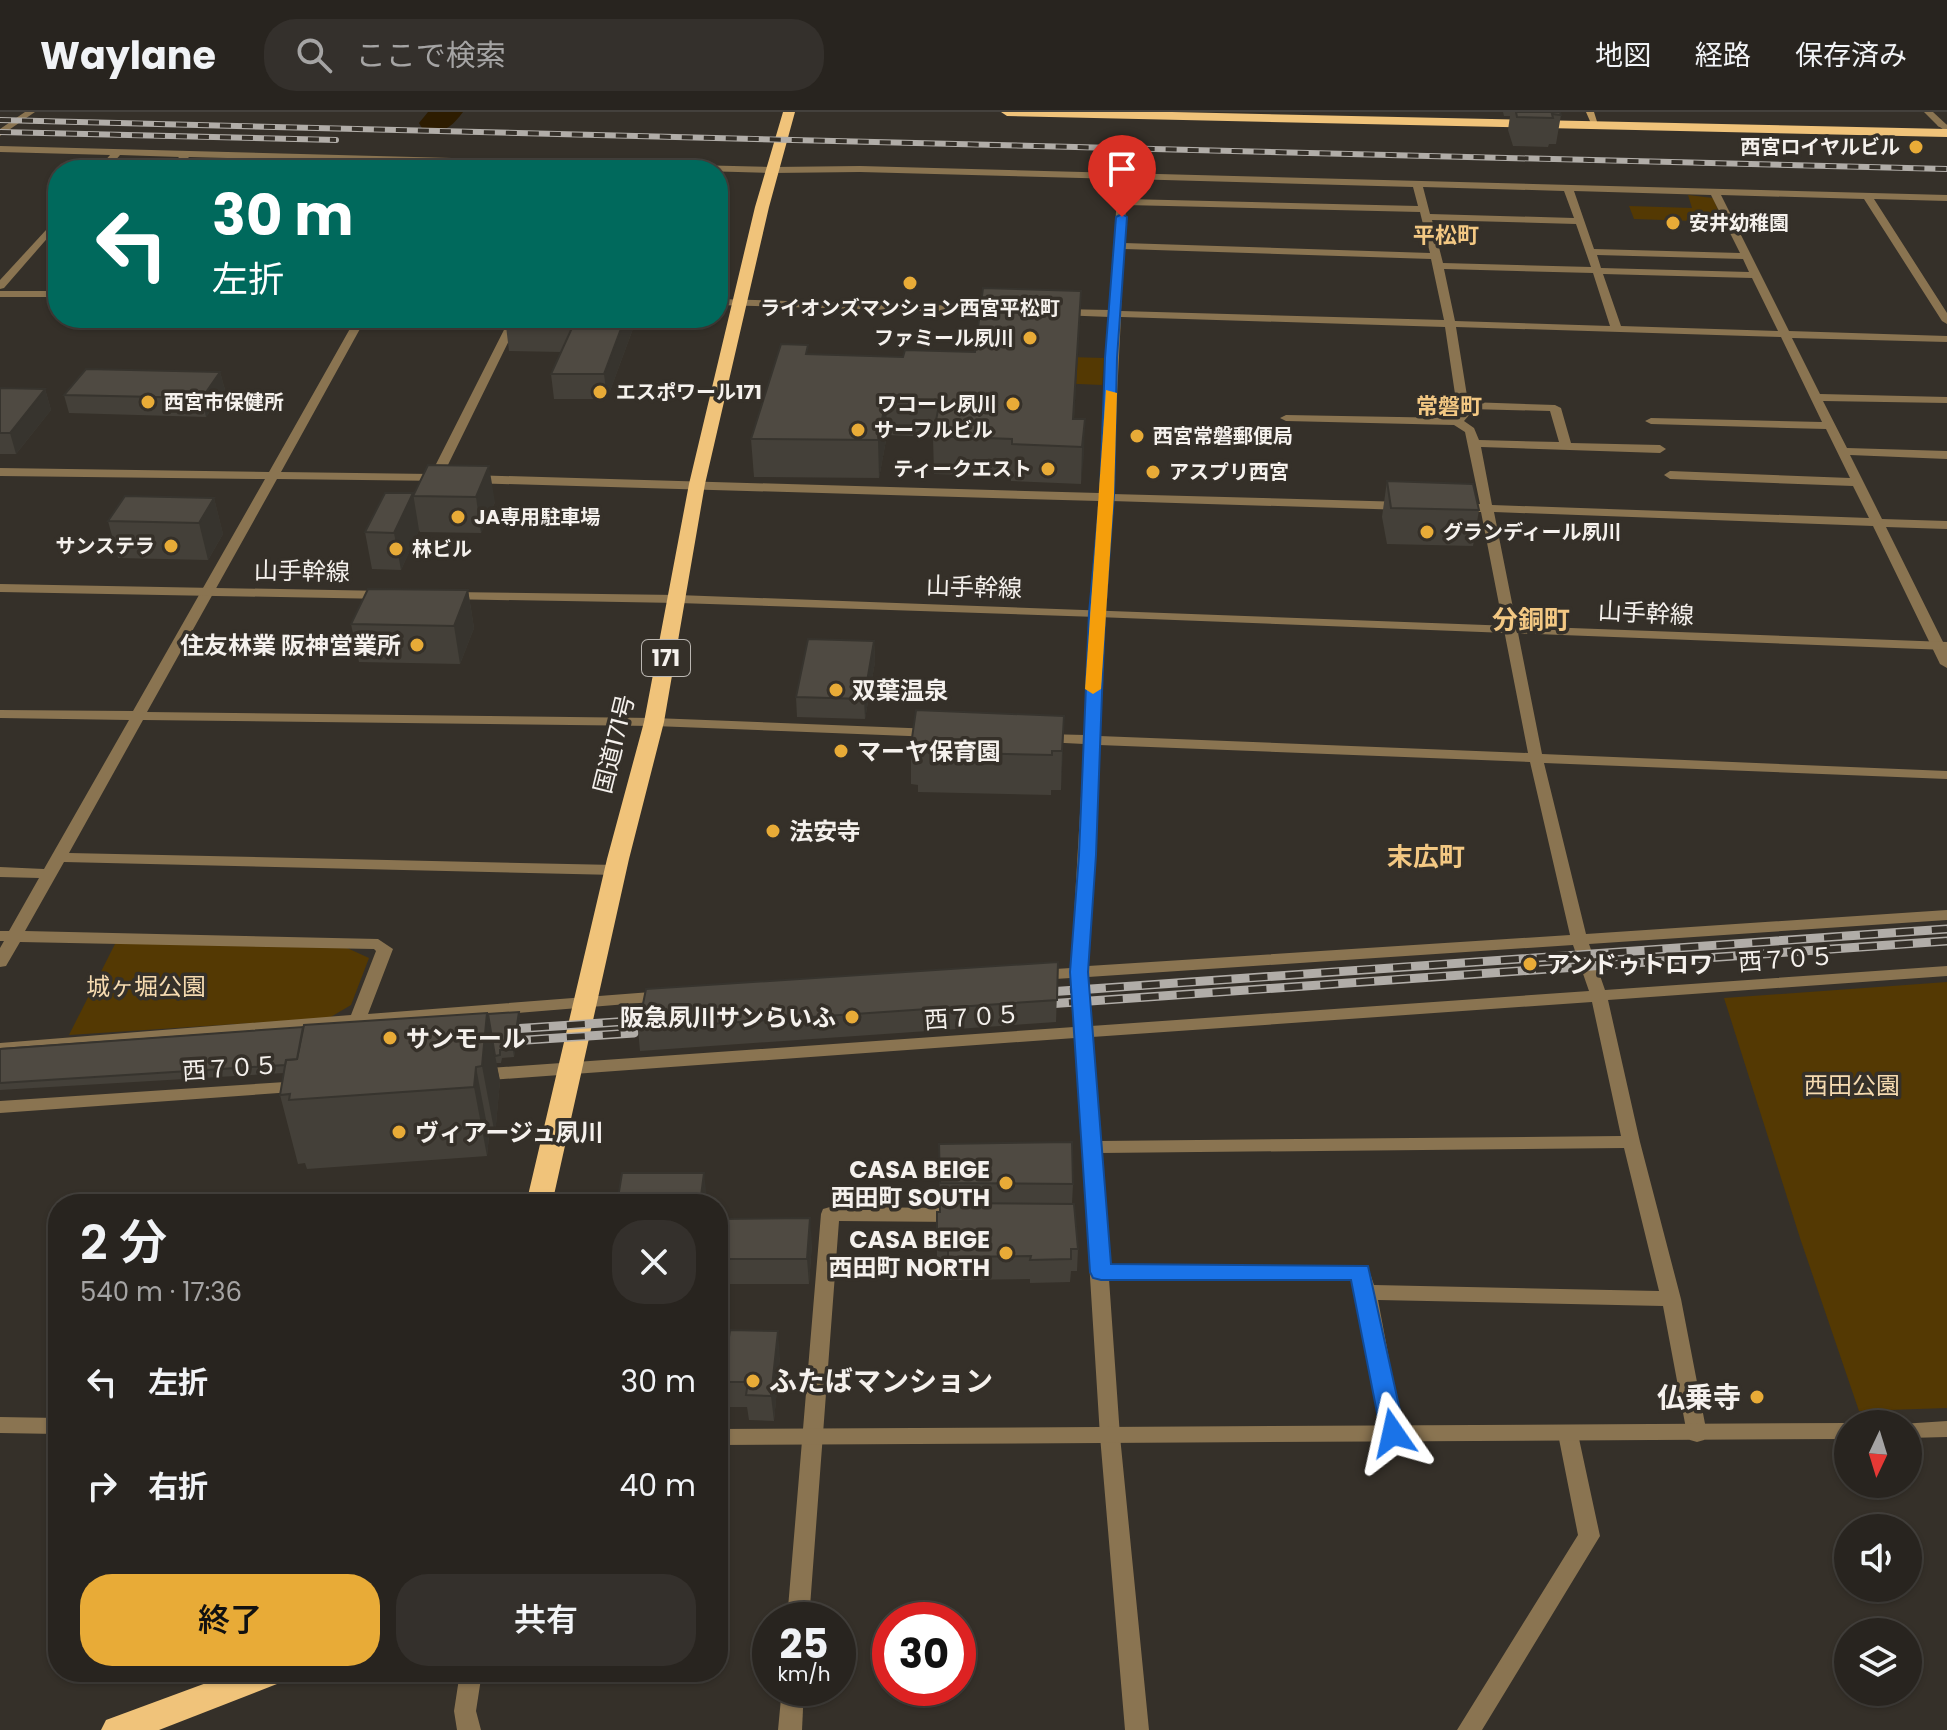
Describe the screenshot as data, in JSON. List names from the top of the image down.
{
  "streets": {
    "highway": ["171", "国道171号"],
    "street": ["山手幹線", "西７０５"]
  },
  "crossings": [
    ["山手幹線", "国道171号"],
    ["国道171号", "西７０５"]
  ],
  "districts": [
    "平松町",
    "常磐町",
    "分銅町",
    "末広町"
  ],
  "parks": ["城ヶ堀公園", "西田公園"],
  "places": [
    "西宮ロイヤルビル",
    "安井幼稚園",
    "ライオンズマンション西宮平松町",
    "ファミール夙川",
    "エスポワール171",
    "西宮市保健所",
    "ワコーレ夙川",
    "サーフルビル",
    "西宮常磐郵便局",
    "ティークエスト",
    "アスプリ西宮",
    "JA専用駐車場",
    "グランディール夙川",
    "サンステラ",
    "林ビル",
    "住友林業 阪神営業所",
    "双葉温泉",
    "マーヤ保育園",
    "法安寺",
    "アンドゥトロワ",
    "阪急夙川サンらいふ",
    "サンモール",
    "ヴィアージュ夙川",
    "CASA BEIGE 西田町 SOUTH",
    "CASA BEIGE 西田町 NORTH",
    "ふたばマンション",
    "仏乗寺"
  ],
  "north": "bottom",
  "page": {
    "header": "Waylane",
    "search": "ここで検索",
    "nav": ["地図", "経路", "保存済み"],
    "turn": ["30 m", "左折"],
    "heading": ["2 分", "540 m · 17:36"],
    "list": [
      {
        "name": "左折",
        "value": "30 m"
      },
      {
        "name": "右折",
        "value": "40 m"
      }
    ],
    "buttons": ["終了", "共有"],
    "speed": "25 km/h",
    "limit": "30"
  }
}
